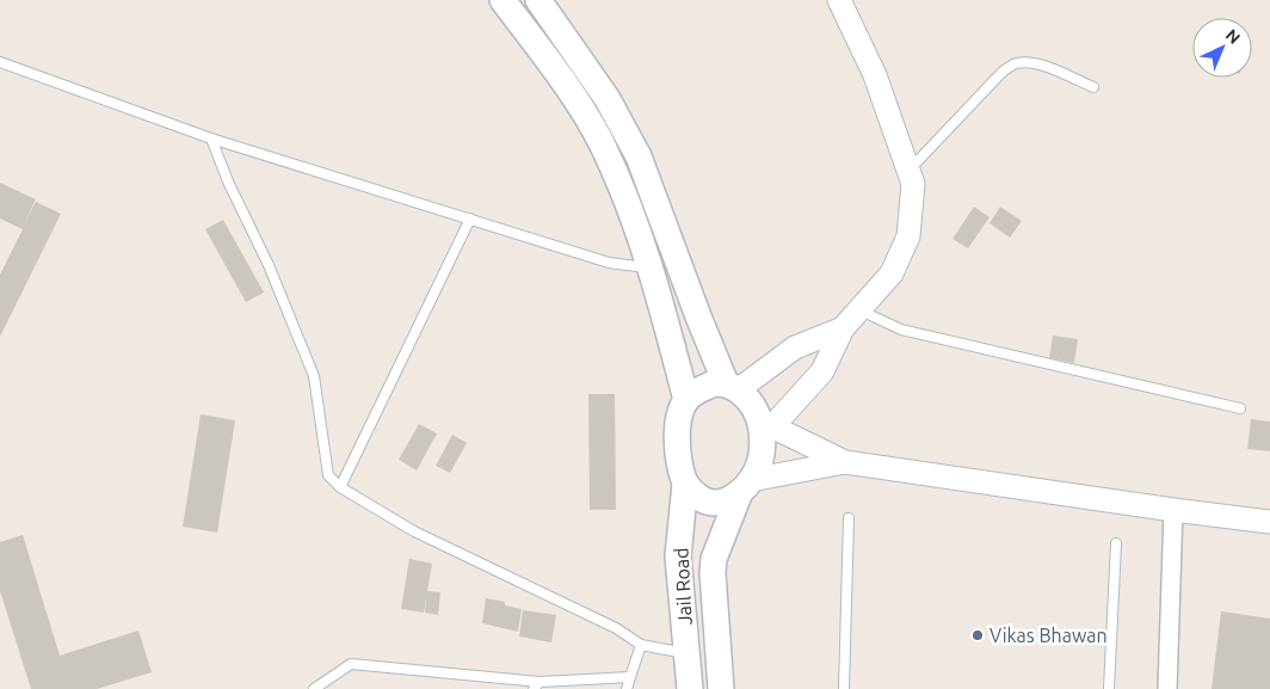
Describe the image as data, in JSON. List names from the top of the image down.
{
  "streets": {
    "main road": ["Jail Road"]
  },
  "places": ["Vikas Bhawan"],
  "north": "top right"
}
